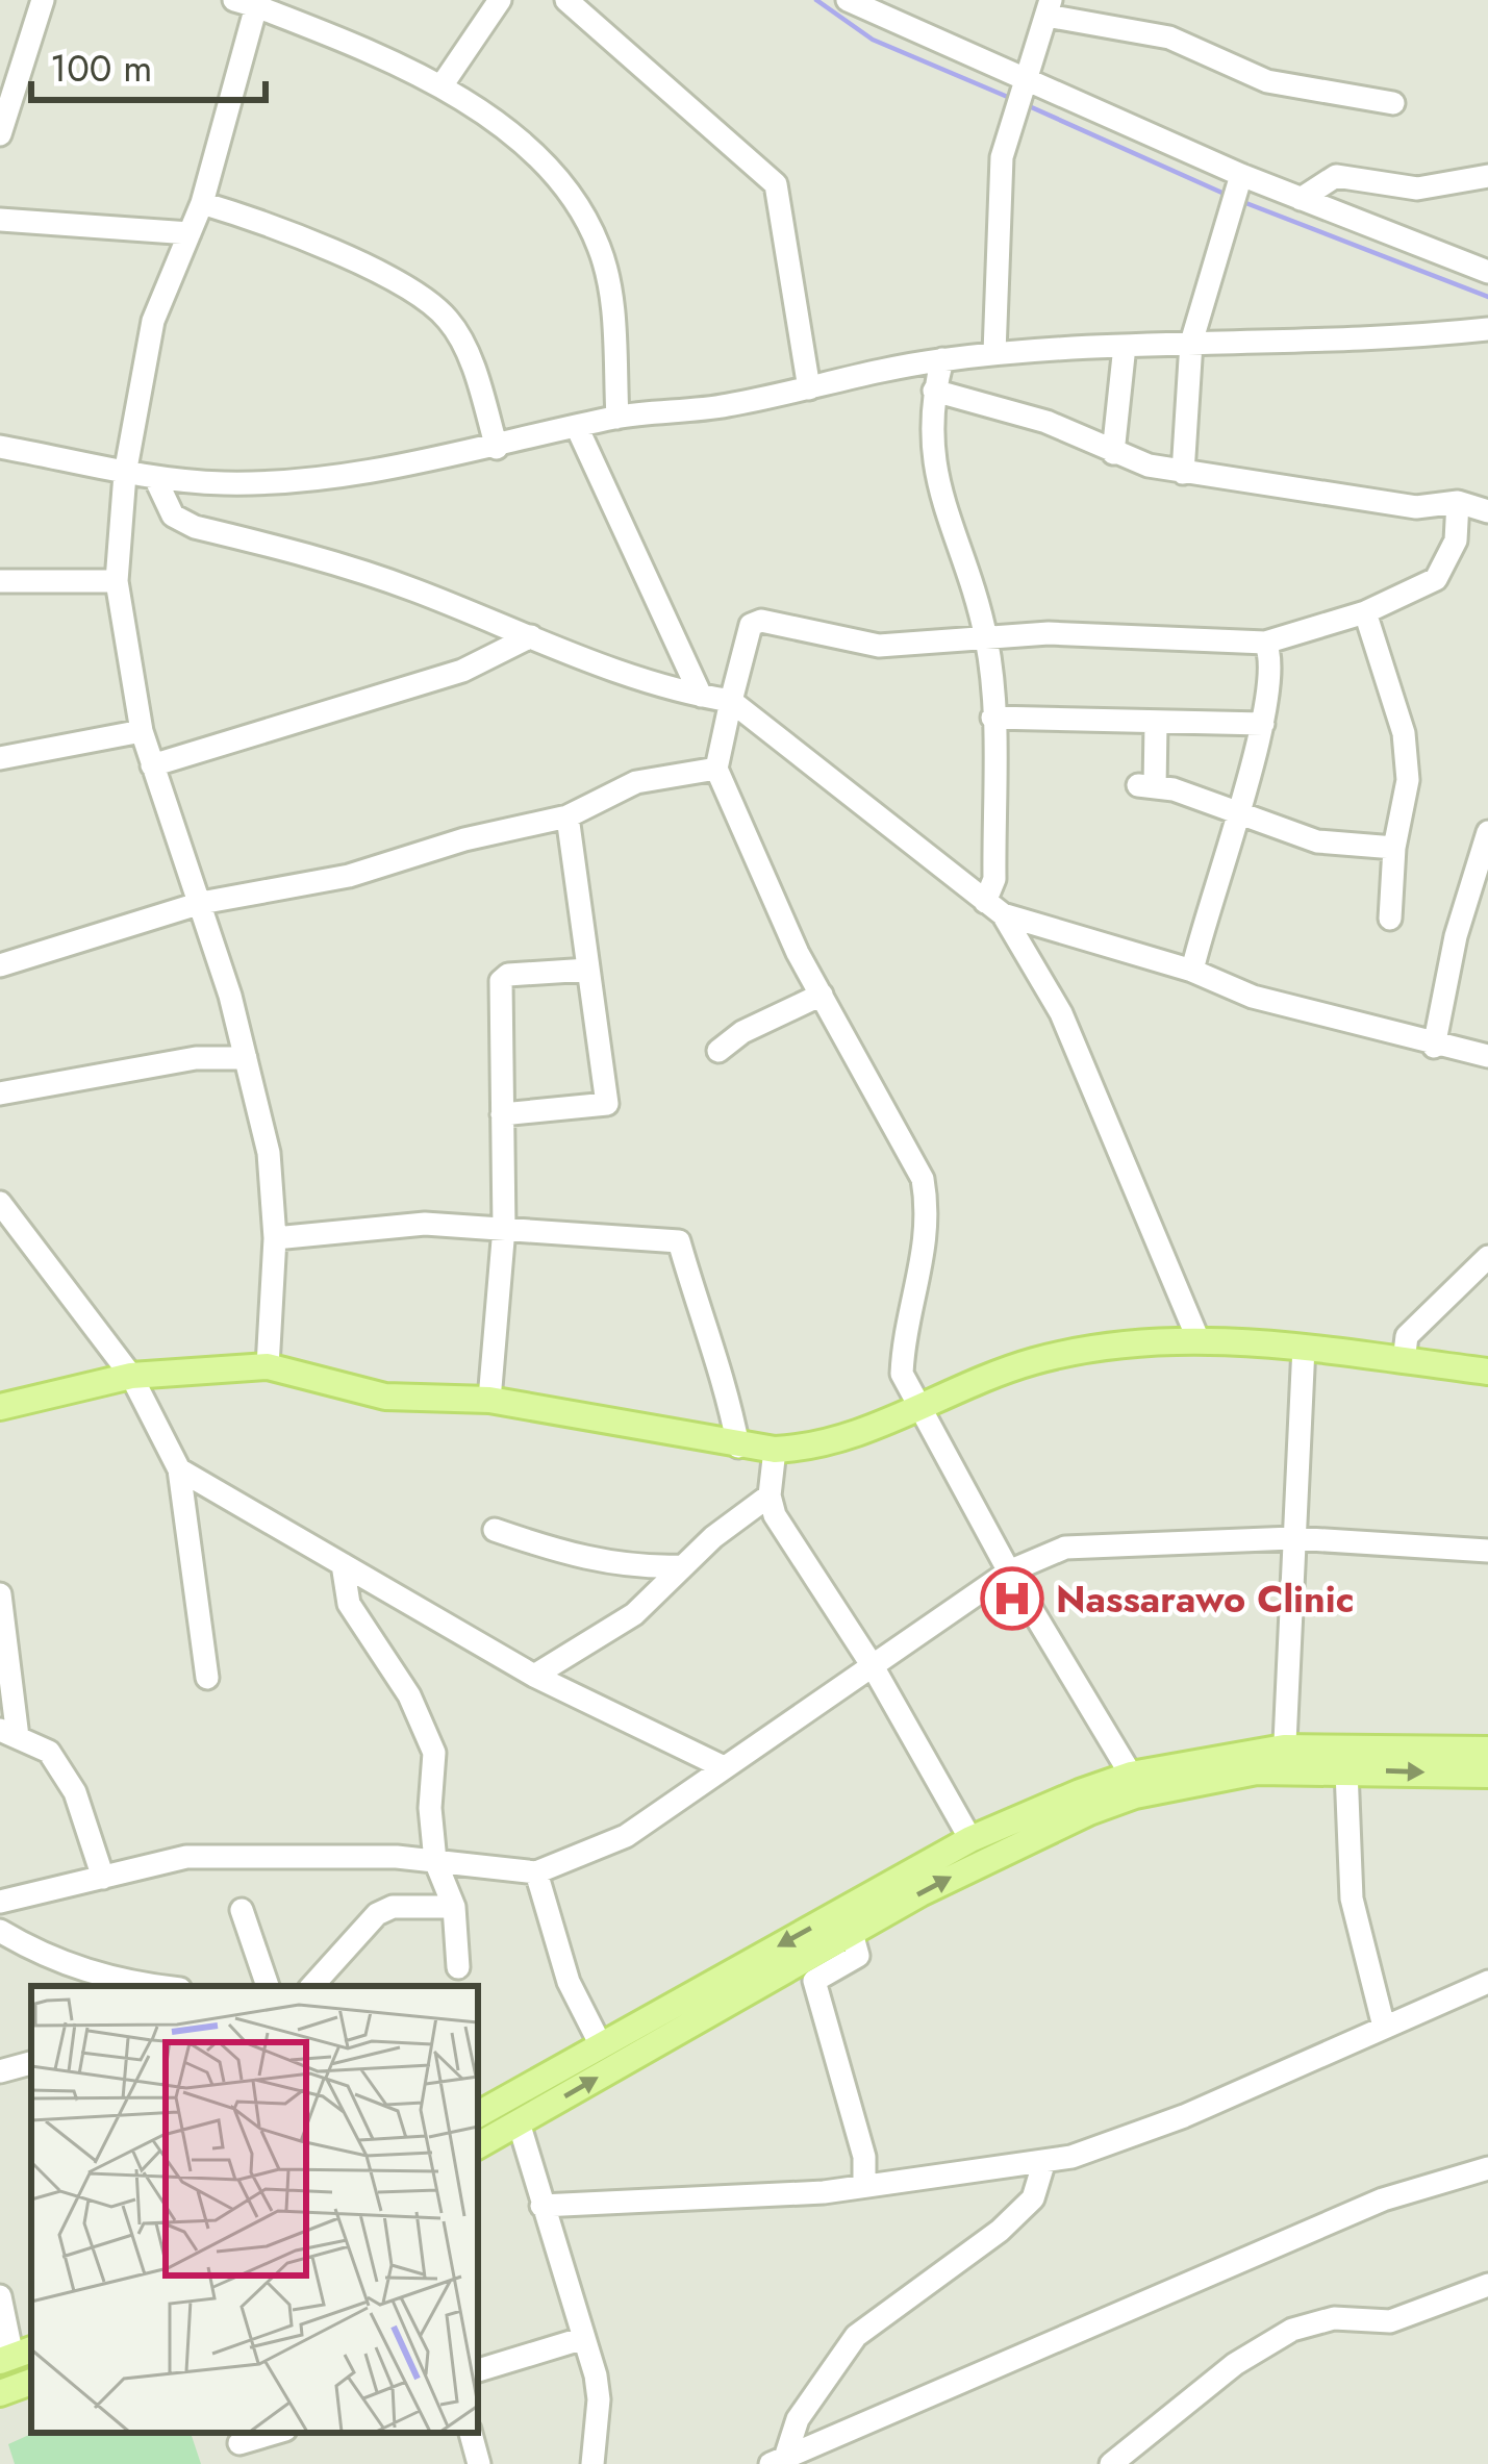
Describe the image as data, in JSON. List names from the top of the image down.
{
  "places": {
    "hospital": ["Nassarawo Clinic"]
  },
  "scale_bar": "100 m"
}
